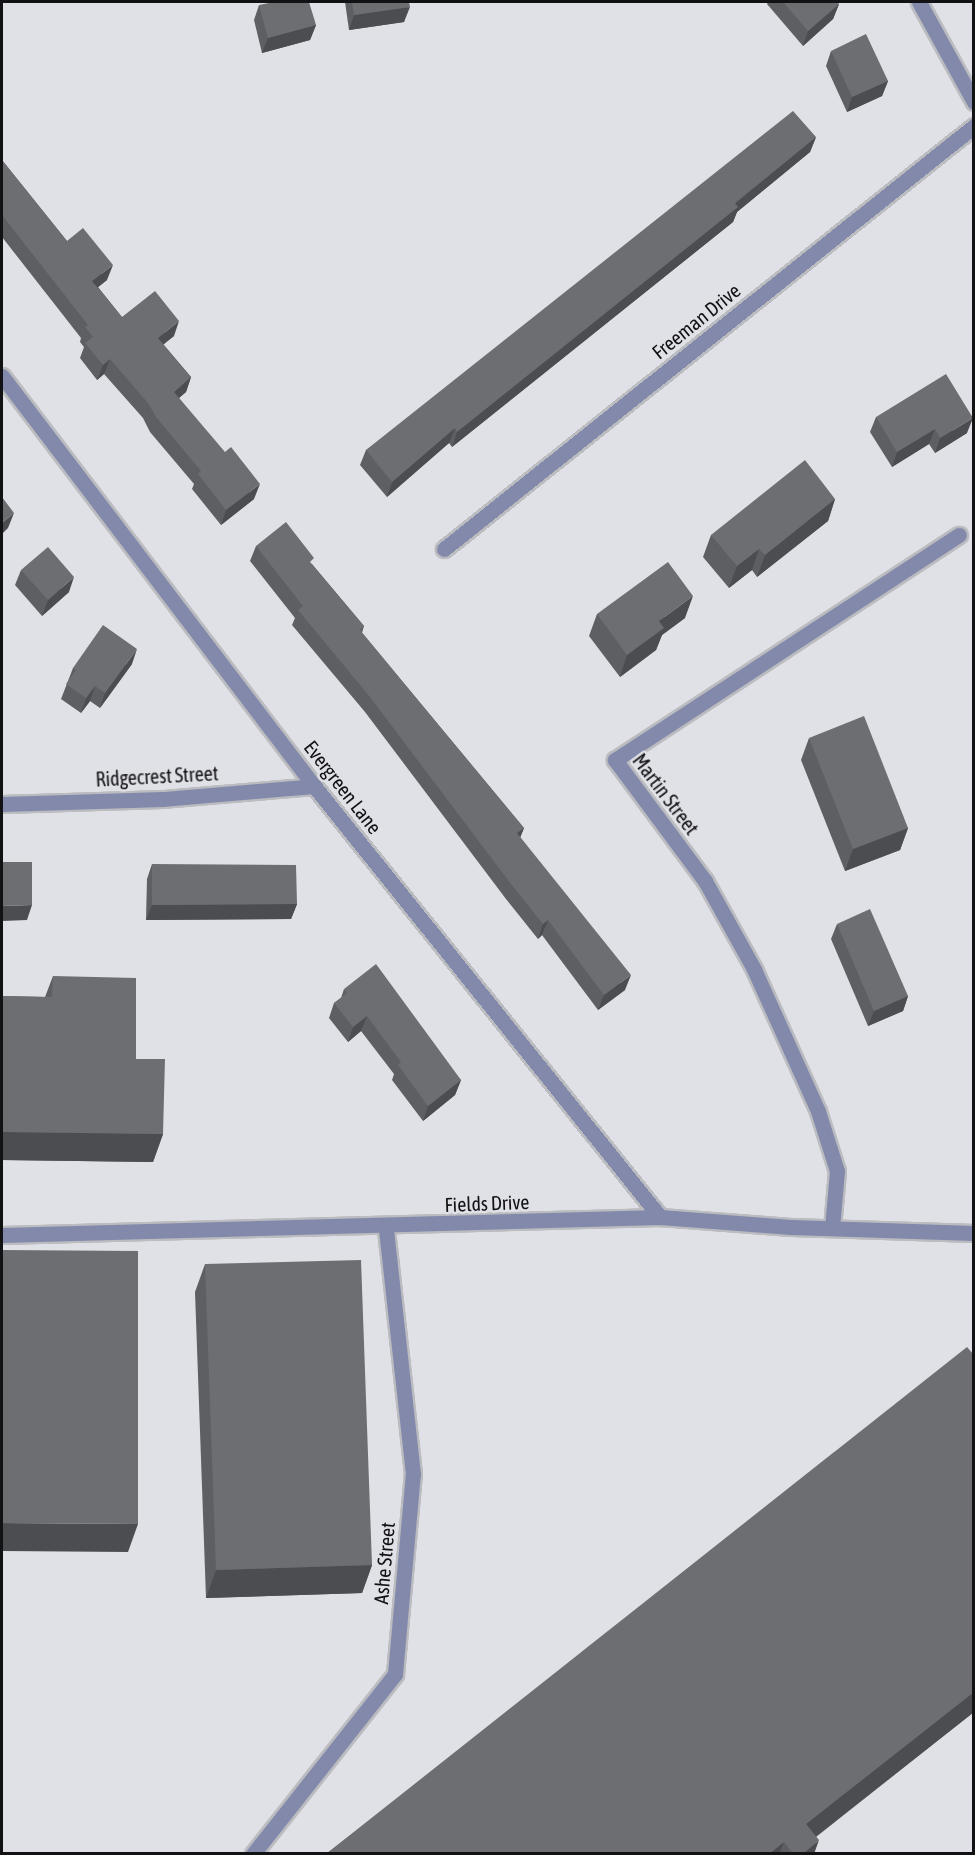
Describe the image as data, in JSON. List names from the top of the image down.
{
  "streets": {
    "street": [
      "Freeman Drive",
      "Ridgecrest Street",
      "Evergreen Lane",
      "Martin Street",
      "Fields Drive",
      "Ashe Street"
    ]
  },
  "crossings": [
    ["Ridgecrest Street", "Evergreen Lane"],
    ["Evergreen Lane", "Fields Drive"],
    ["Martin Street", "Fields Drive"],
    ["Fields Drive", "Ashe Street"]
  ]
}
